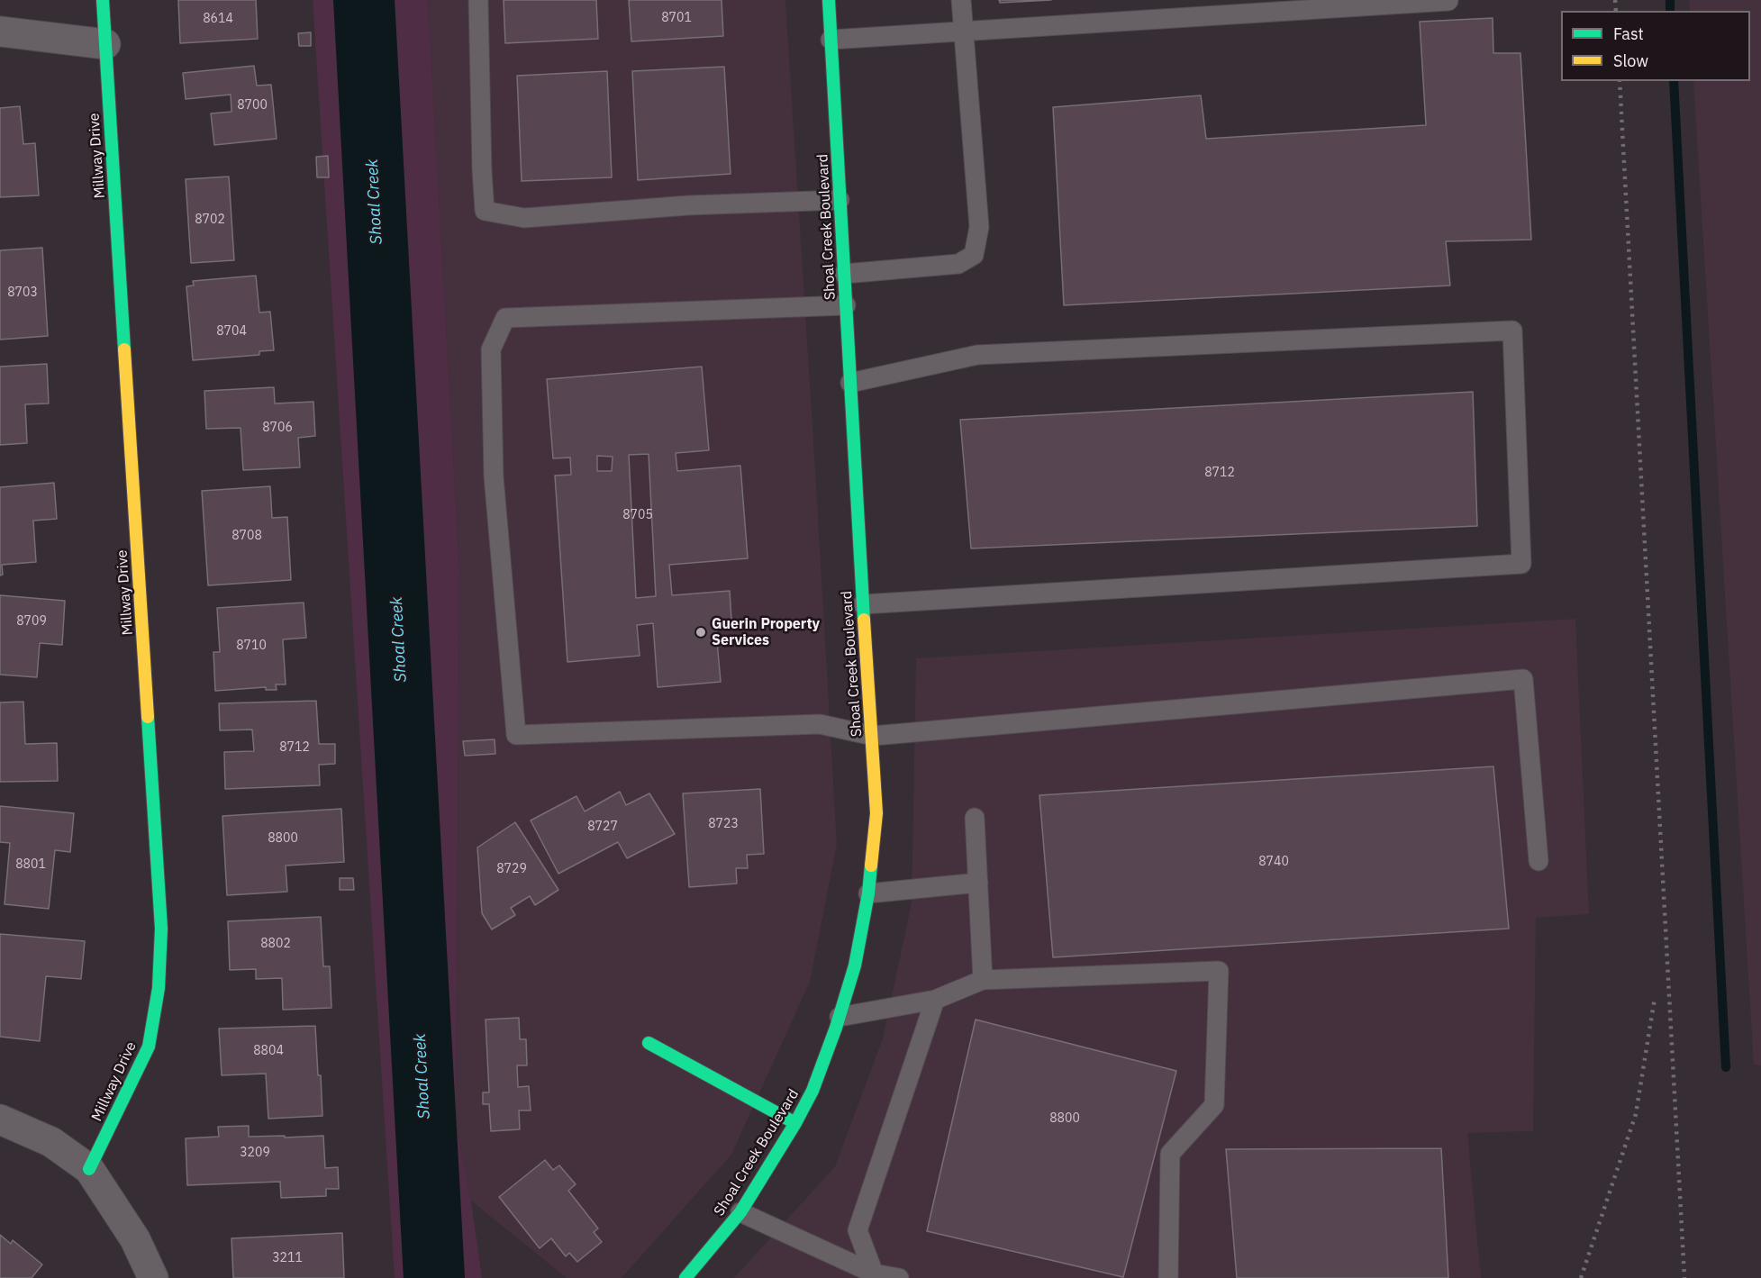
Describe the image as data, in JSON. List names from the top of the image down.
{
  "streets": {
    "street": ["Millway Drive", "Shoal Creek Boulevard"]
  },
  "water": ["Shoal Creek"],
  "places": ["Guerin Property Services"],
  "house_numbers": [
    "8701",
    "8614",
    "8700",
    "8702",
    "8703",
    "8704",
    "8706",
    "8712",
    "8705",
    "8708",
    "8709",
    "8710",
    "8712",
    "8723",
    "8727",
    "8800",
    "8740",
    "8801",
    "8729",
    "8802",
    "8804",
    "8800",
    "3209",
    "3211"
  ],
  "legend": ["Fast", "Slow"]
}
